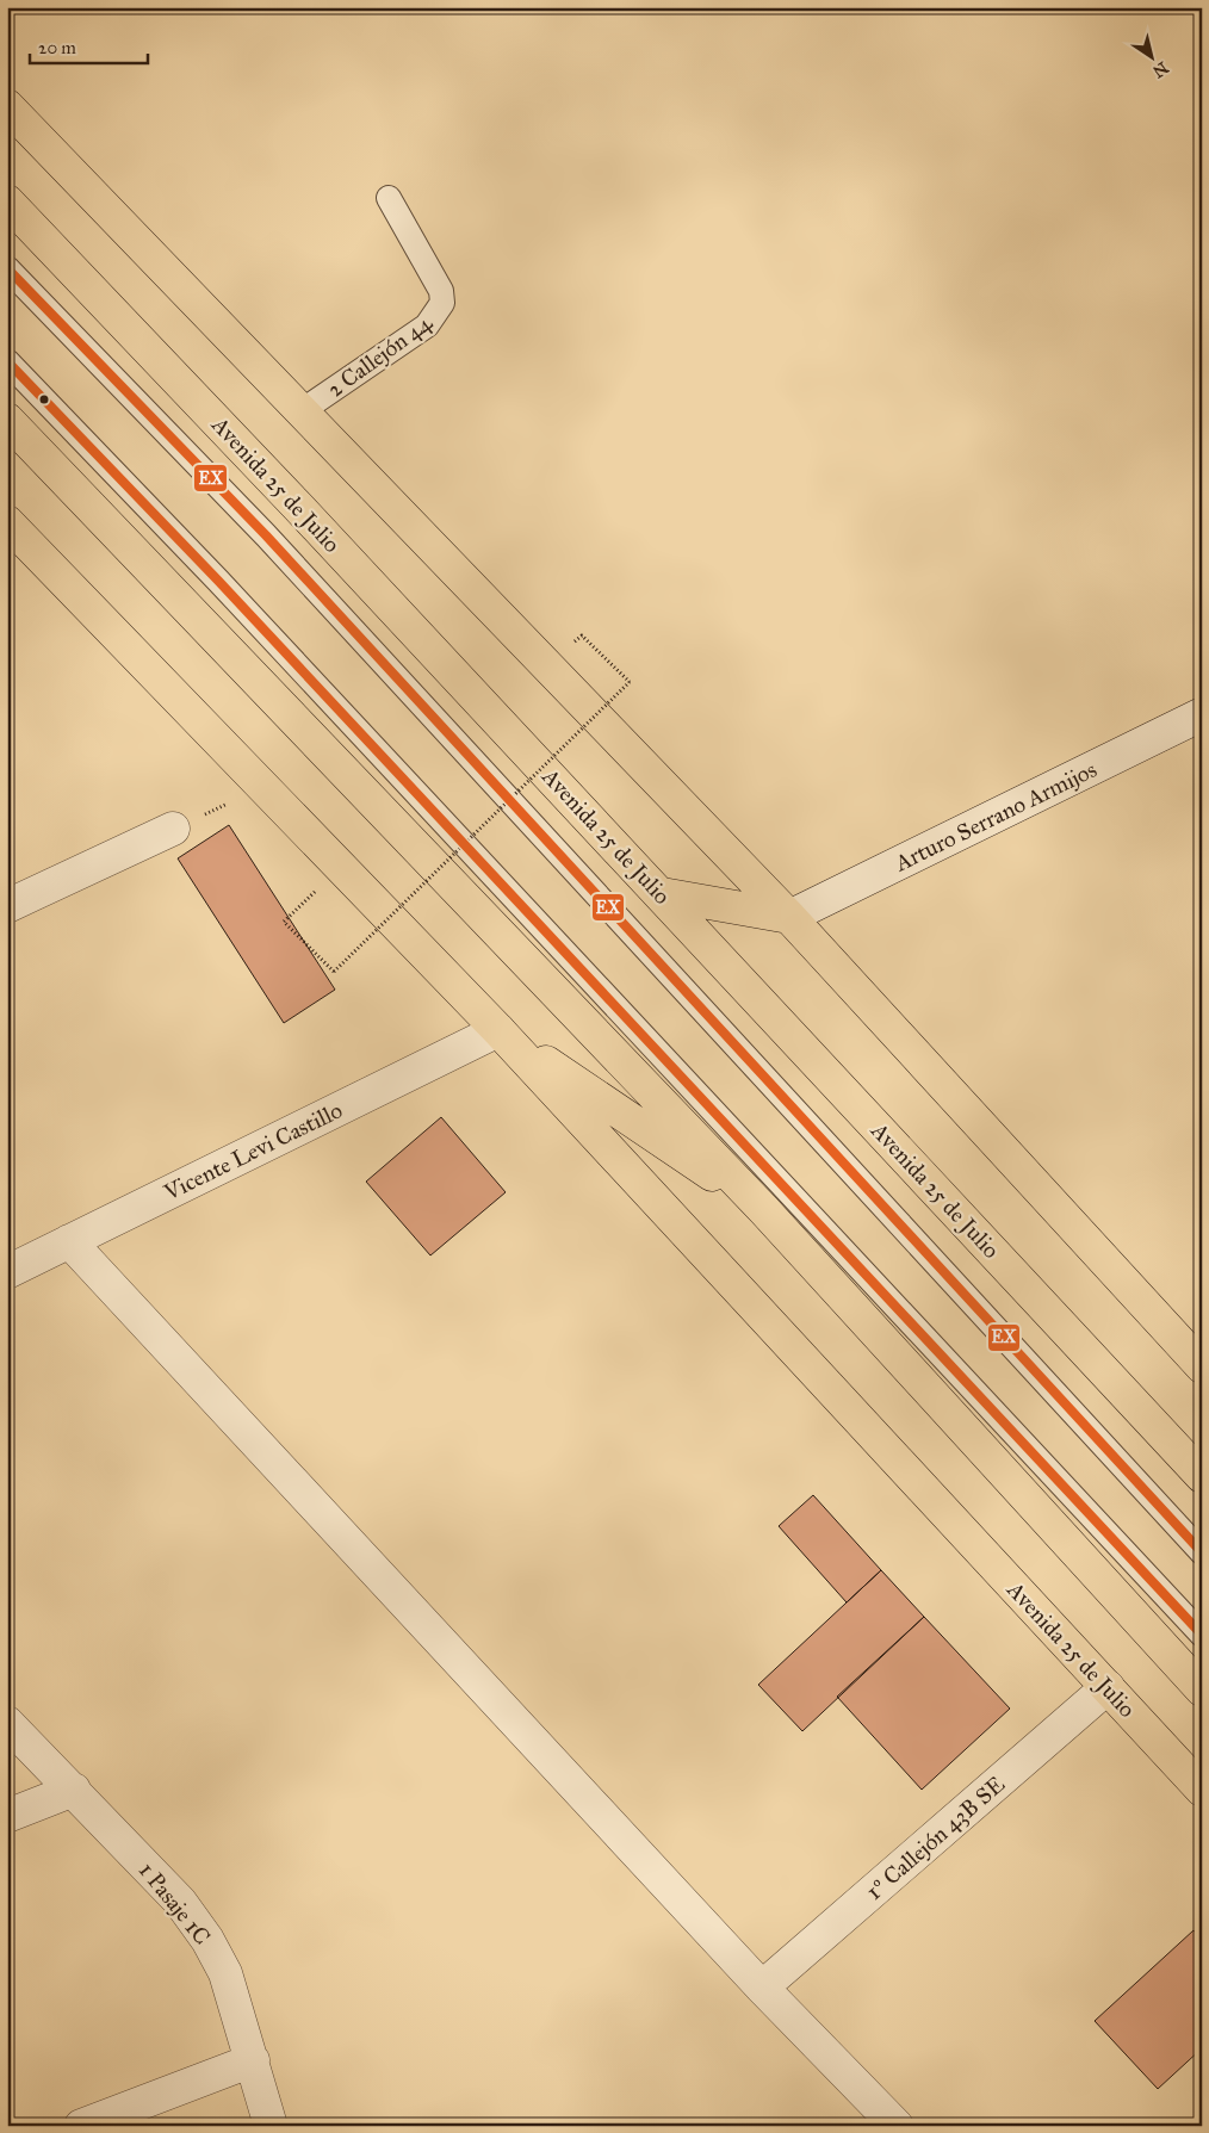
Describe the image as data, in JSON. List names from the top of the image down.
{
  "streets": {
    "main road": ["Avenida 25 de Julio"],
    "street": [
      "Arturo Serrano Armijos",
      "Vicente Levi Castillo",
      "1º Callejón 43B SE",
      "1 Pasaje 1C"
    ],
    "lane": ["2 Callejón 44"]
  },
  "crossings": [
    ["Avenida 25 de Julio", "Vicente Levi Castillo"],
    ["Avenida 25 de Julio", "1º Callejón 43B SE"]
  ],
  "lines": ["transit line EX"],
  "scale_bar": "20 m",
  "north": "bottom right"
}
